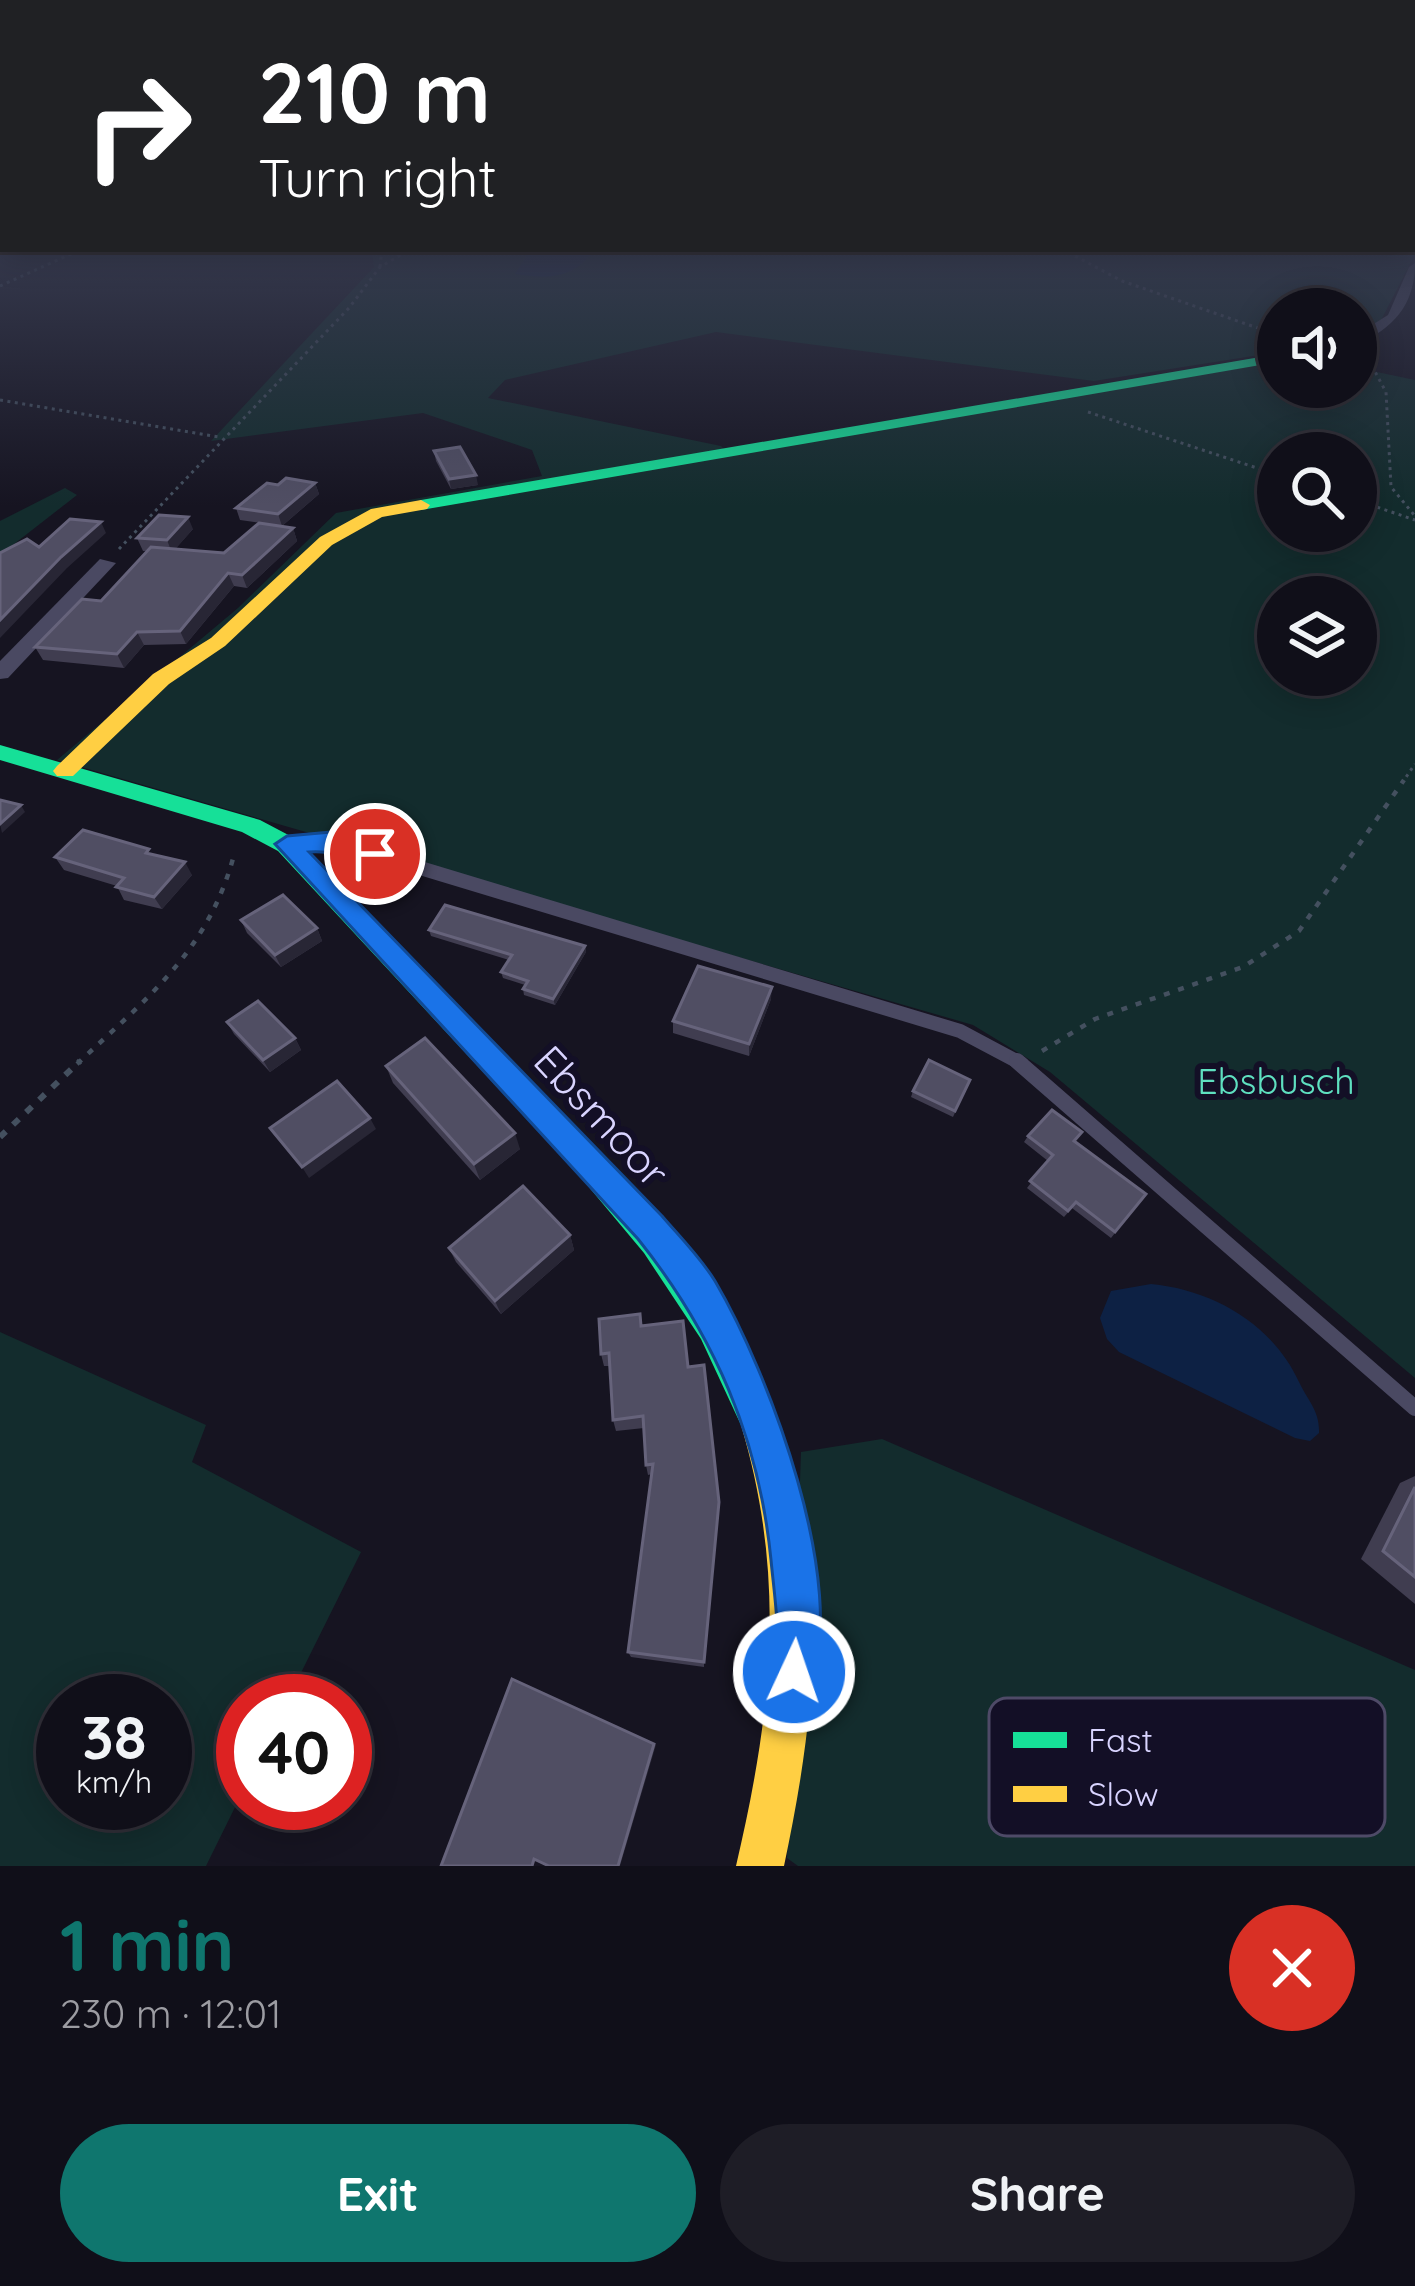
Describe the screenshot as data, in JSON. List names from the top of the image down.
{
  "streets": {
    "street": ["Ebsmoor"]
  },
  "parks": ["Ebsbusch"],
  "legend": ["Fast", "Slow"],
  "page": {
    "turn": ["210 m", "Turn right"],
    "speed": "38 km/h",
    "limit": "40",
    "heading": ["1 min", "230 m · 12:01"],
    "buttons": ["Exit", "Share"]
  }
}
